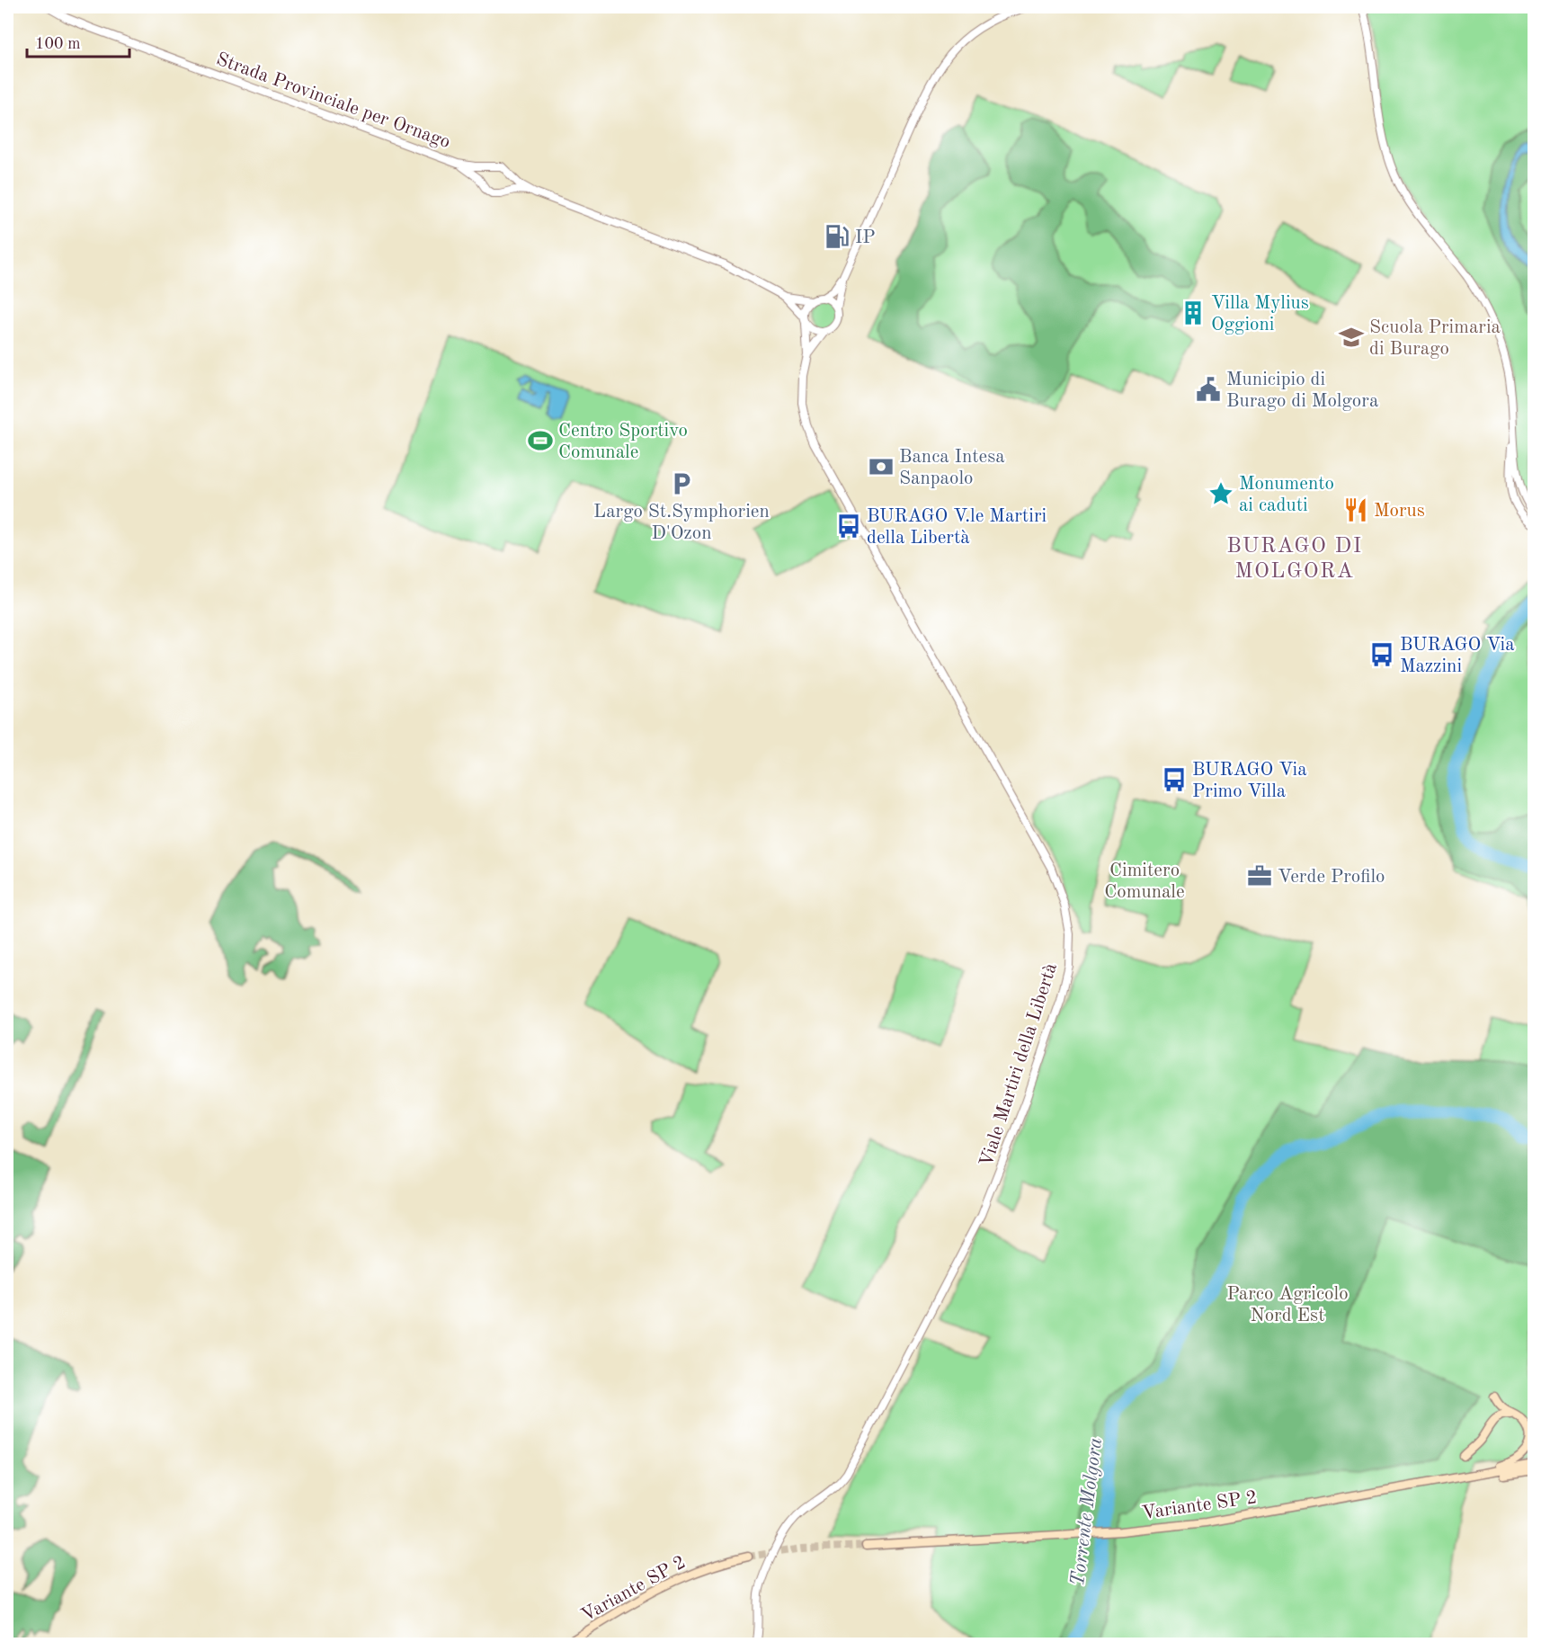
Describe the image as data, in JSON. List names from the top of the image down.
{
  "streets": {
    "main road": ["Variante SP 2"],
    "street": ["Strada Provinciale per Ornago", "Viale Martiri della Libertà"]
  },
  "crossings": [
    ["Strada Provinciale per Ornago", "Viale Martiri della Libertà"]
  ],
  "districts": ["BURAGO DI MOLGORA"],
  "water": ["Torrente Molgora"],
  "parks": ["Cimitero Comunale", "Parco Agricolo Nord Est"],
  "places": {
    "fuel station": ["IP"],
    "building": ["Villa Mylius Oggioni"],
    "school or university": ["Scuola Primaria di Burago"],
    "public building": ["Municipio di Burago di Molgora"],
    "sports": ["Centro Sportivo Comunale"],
    "bank": ["Banca Intesa Sanpaolo"],
    "parking": ["Largo St.Symphorien D'Ozon"],
    "place": ["Monumento ai caduti"],
    "restaurant": ["Morus"],
    "bus stop": ["BURAGO V.le Martiri della Libertà", "BURAGO Via Mazzini", "BURAGO Via Primo Villa"],
    "office": ["Verde Profilo"]
  },
  "scale_bar": "100 m"
}
